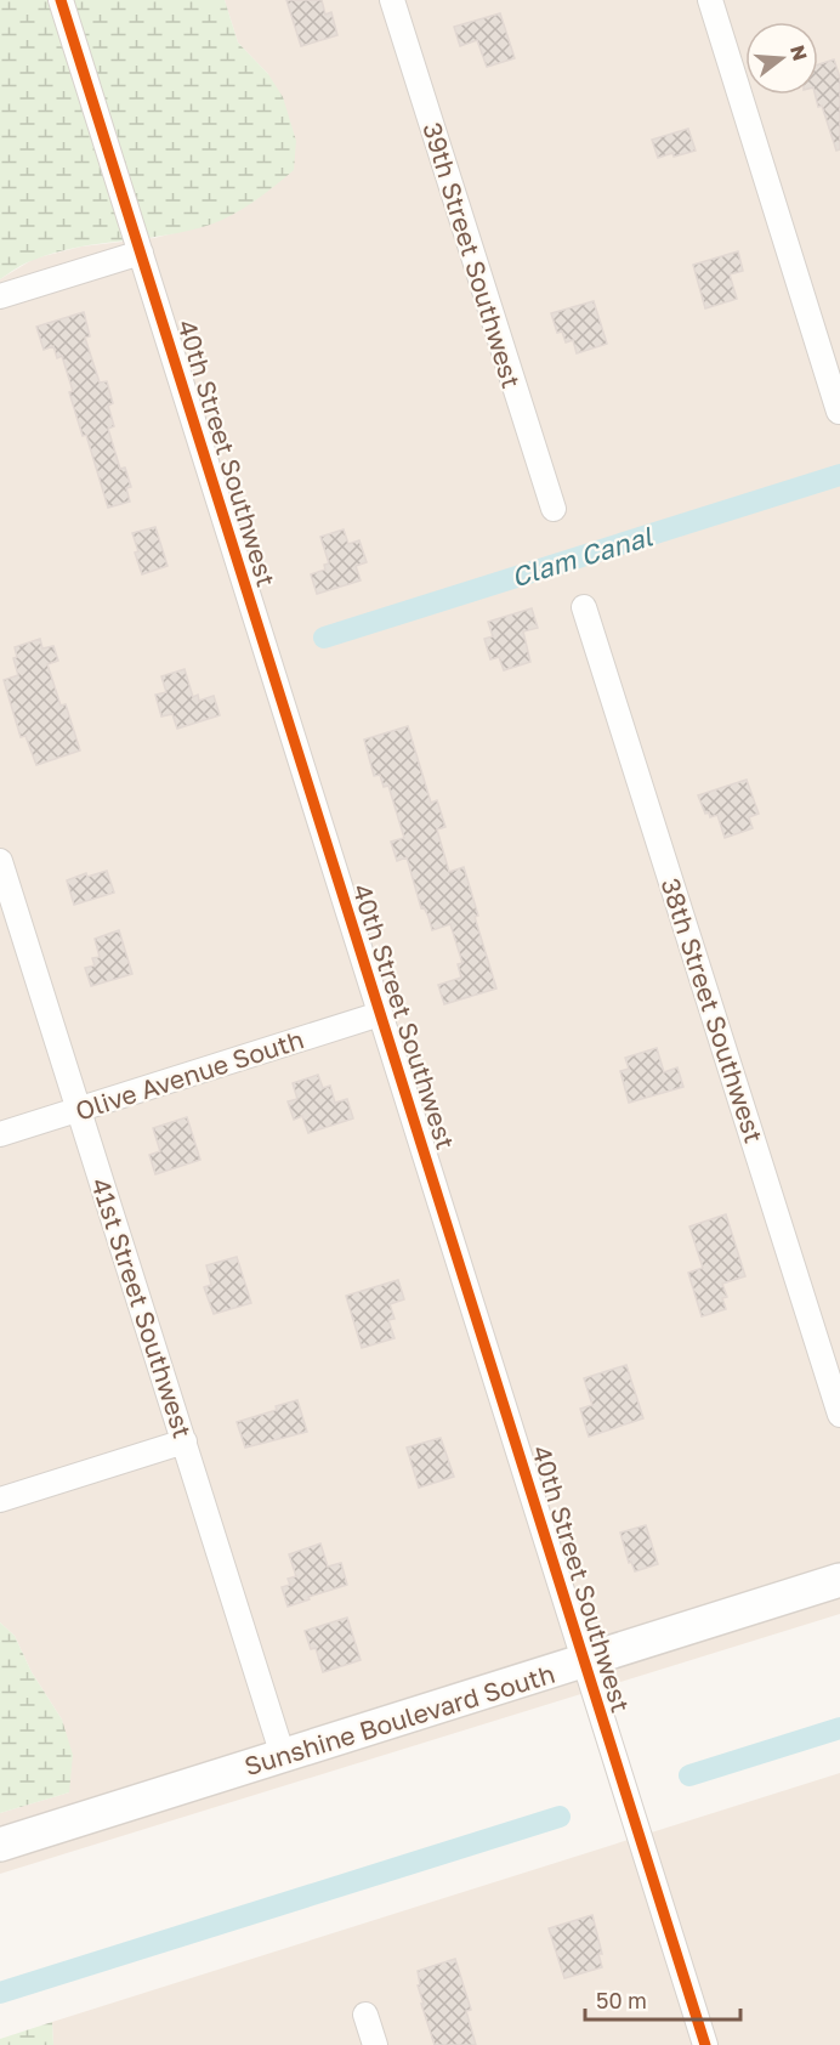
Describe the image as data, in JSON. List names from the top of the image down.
{
  "streets": {
    "street": [
      "39th Street Southwest",
      "40th Street Southwest",
      "38th Street Southwest",
      "Olive Avenue South",
      "41st Street Southwest",
      "Sunshine Boulevard South"
    ]
  },
  "crossings": [
    ["40th Street Southwest", "Olive Avenue South"],
    ["40th Street Southwest", "Sunshine Boulevard South"],
    ["Olive Avenue South", "41st Street Southwest"],
    ["41st Street Southwest", "Sunshine Boulevard South"]
  ],
  "water": ["Clam Canal"],
  "scale_bar": "50 m",
  "north": "right"
}
